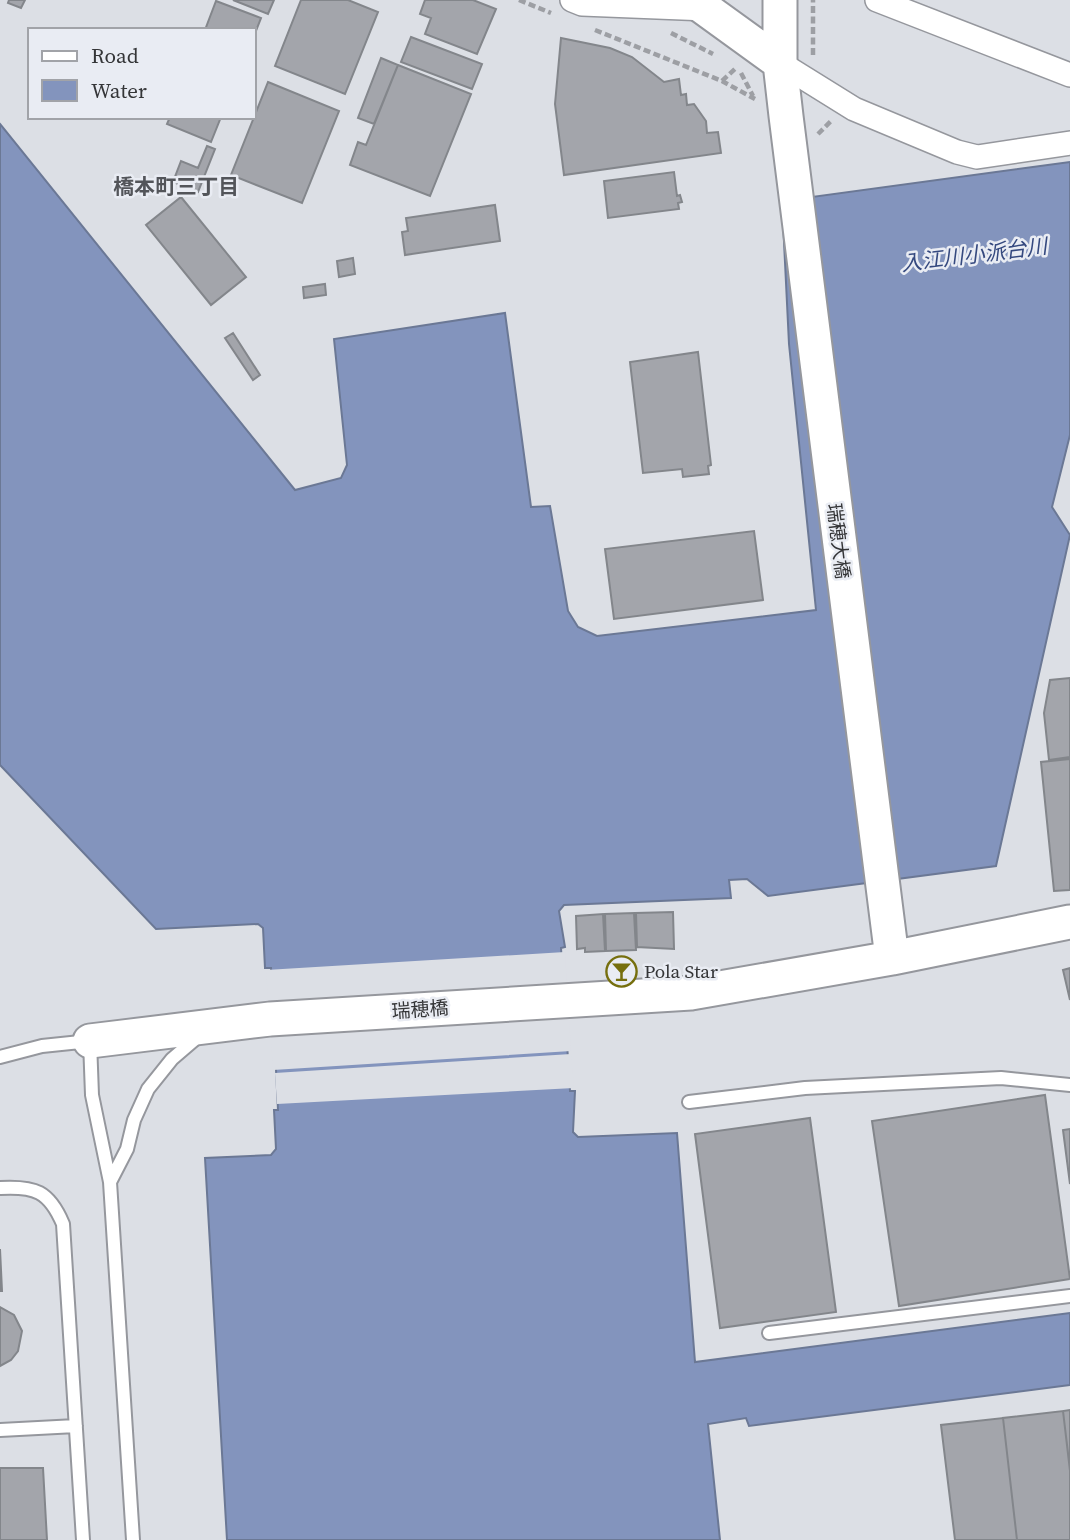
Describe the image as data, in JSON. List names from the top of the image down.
{
  "streets": {
    "street": ["瑞穂大橋", "瑞穂橋"]
  },
  "crossings": [
    ["瑞穂大橋", "瑞穂橋"]
  ],
  "districts": ["橋本町三丁目"],
  "water": ["入江川小派台川"],
  "places": {
    "bar": ["Pola Star"]
  },
  "legend": ["Road", "Water"]
}
